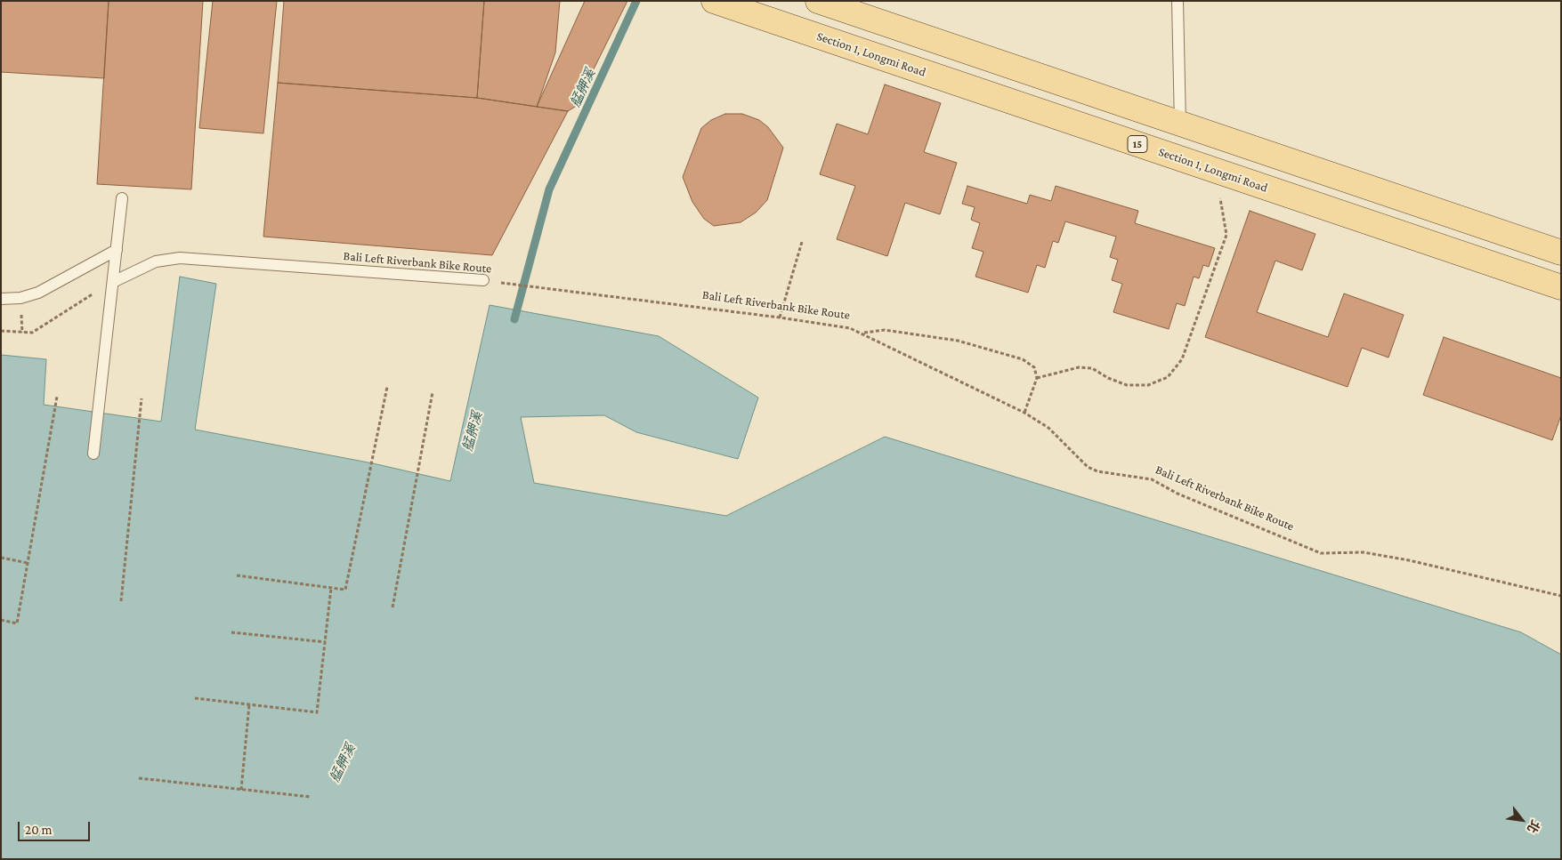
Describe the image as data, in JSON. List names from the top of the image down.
{
  "streets": {
    "main road": ["Section 1, Longmi Road", "15"],
    "lane": ["Bali Left Riverbank Bike Route"]
  },
  "water": ["艋舺溪"],
  "scale_bar": "20 m",
  "north": "bottom right"
}
